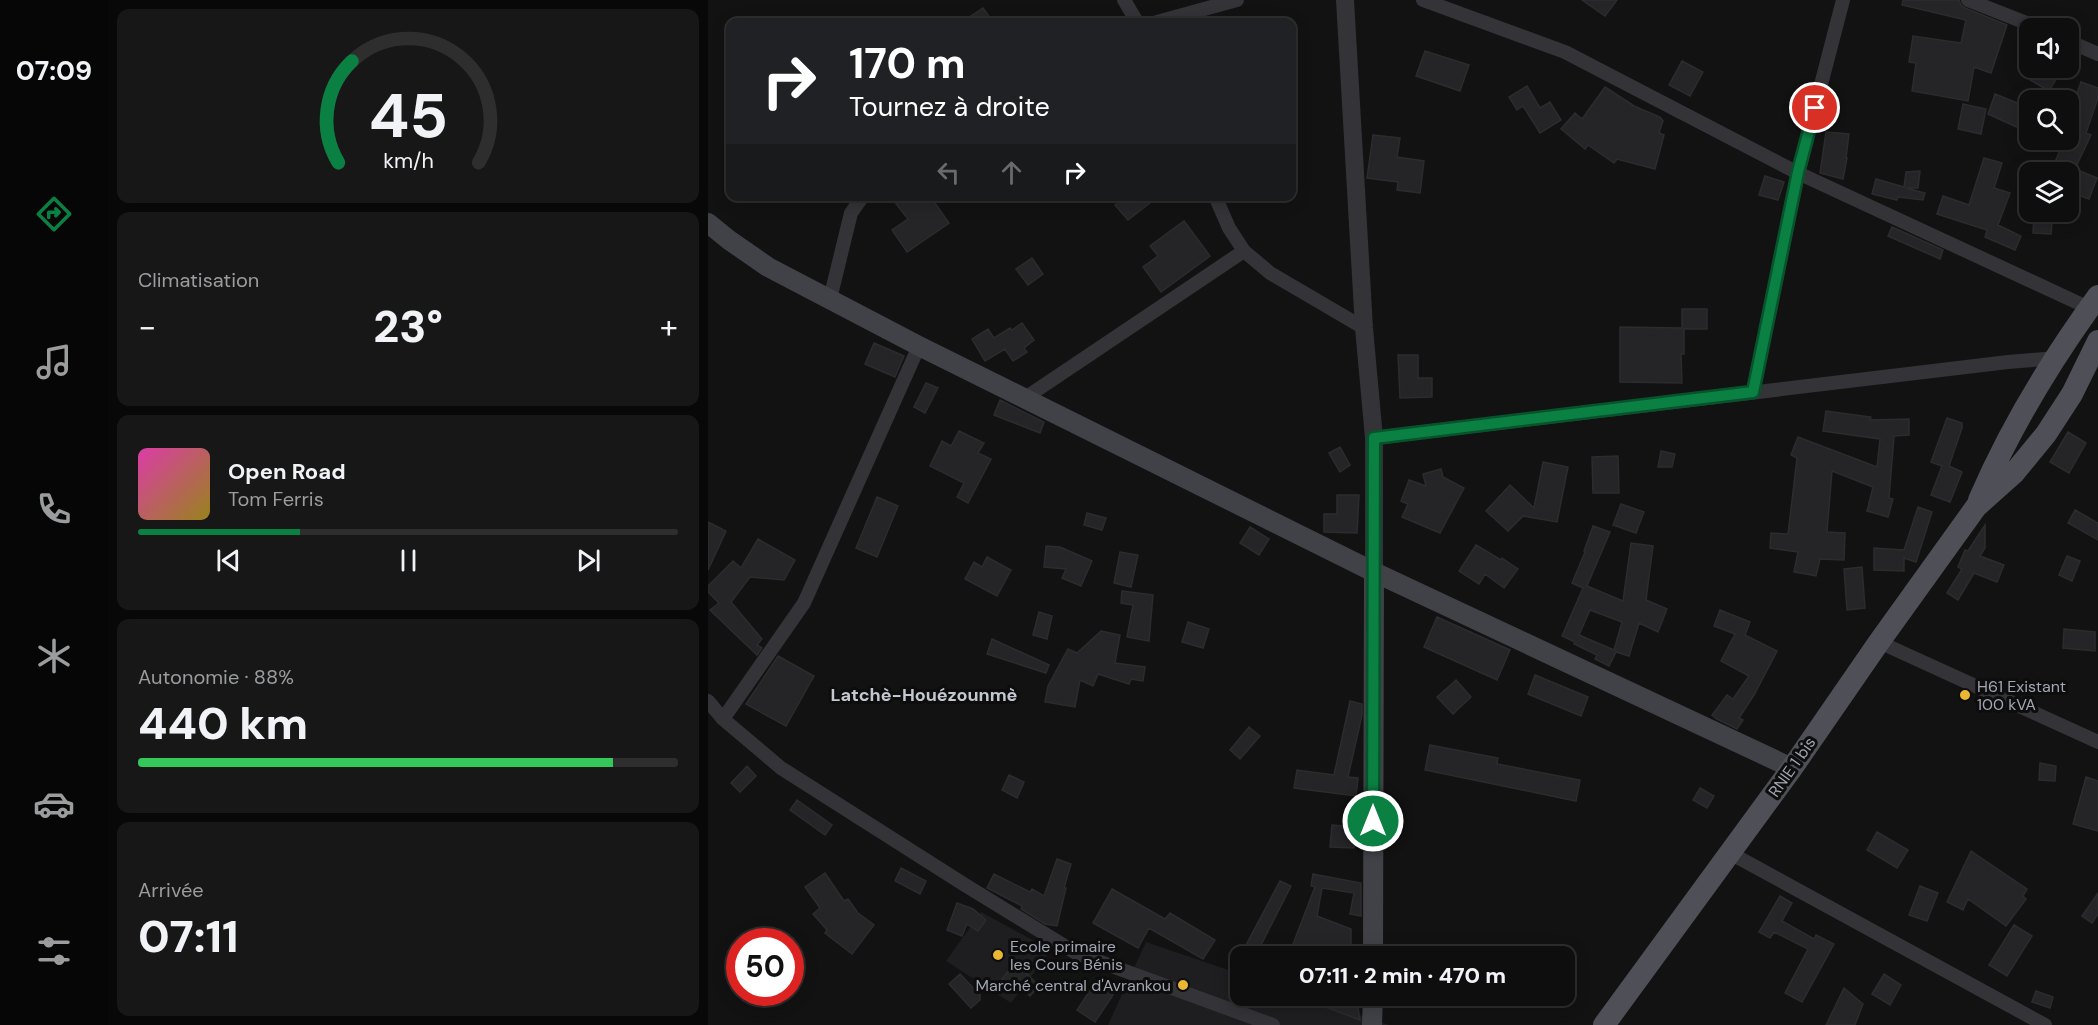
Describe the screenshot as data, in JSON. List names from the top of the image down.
{
  "streets": {
    "main road": ["RNIE 1 bis"]
  },
  "districts": ["Latchè-Houézounmè"],
  "places": ["H61 Existant 100 kVA", "Ecole primaire les Cours Bénis", "Marché central d'Avrankou"],
  "page": {
    "tabs": "07:09",
    "turn": ["170 m", "Tournez à droite"],
    "tile": [
      "Climatisation",
      ["Autonomie · 88%", "440 km"],
      ["Arrivée", "07:11"]
    ],
    "heat": ["−", "23°", "+"],
    "song": ["Open Road", "Tom Ferris"],
    "limit": "50",
    "trip": "07:11 · 2 min · 470 m",
    "gauge": ["45", "km/h"]
  }
}
